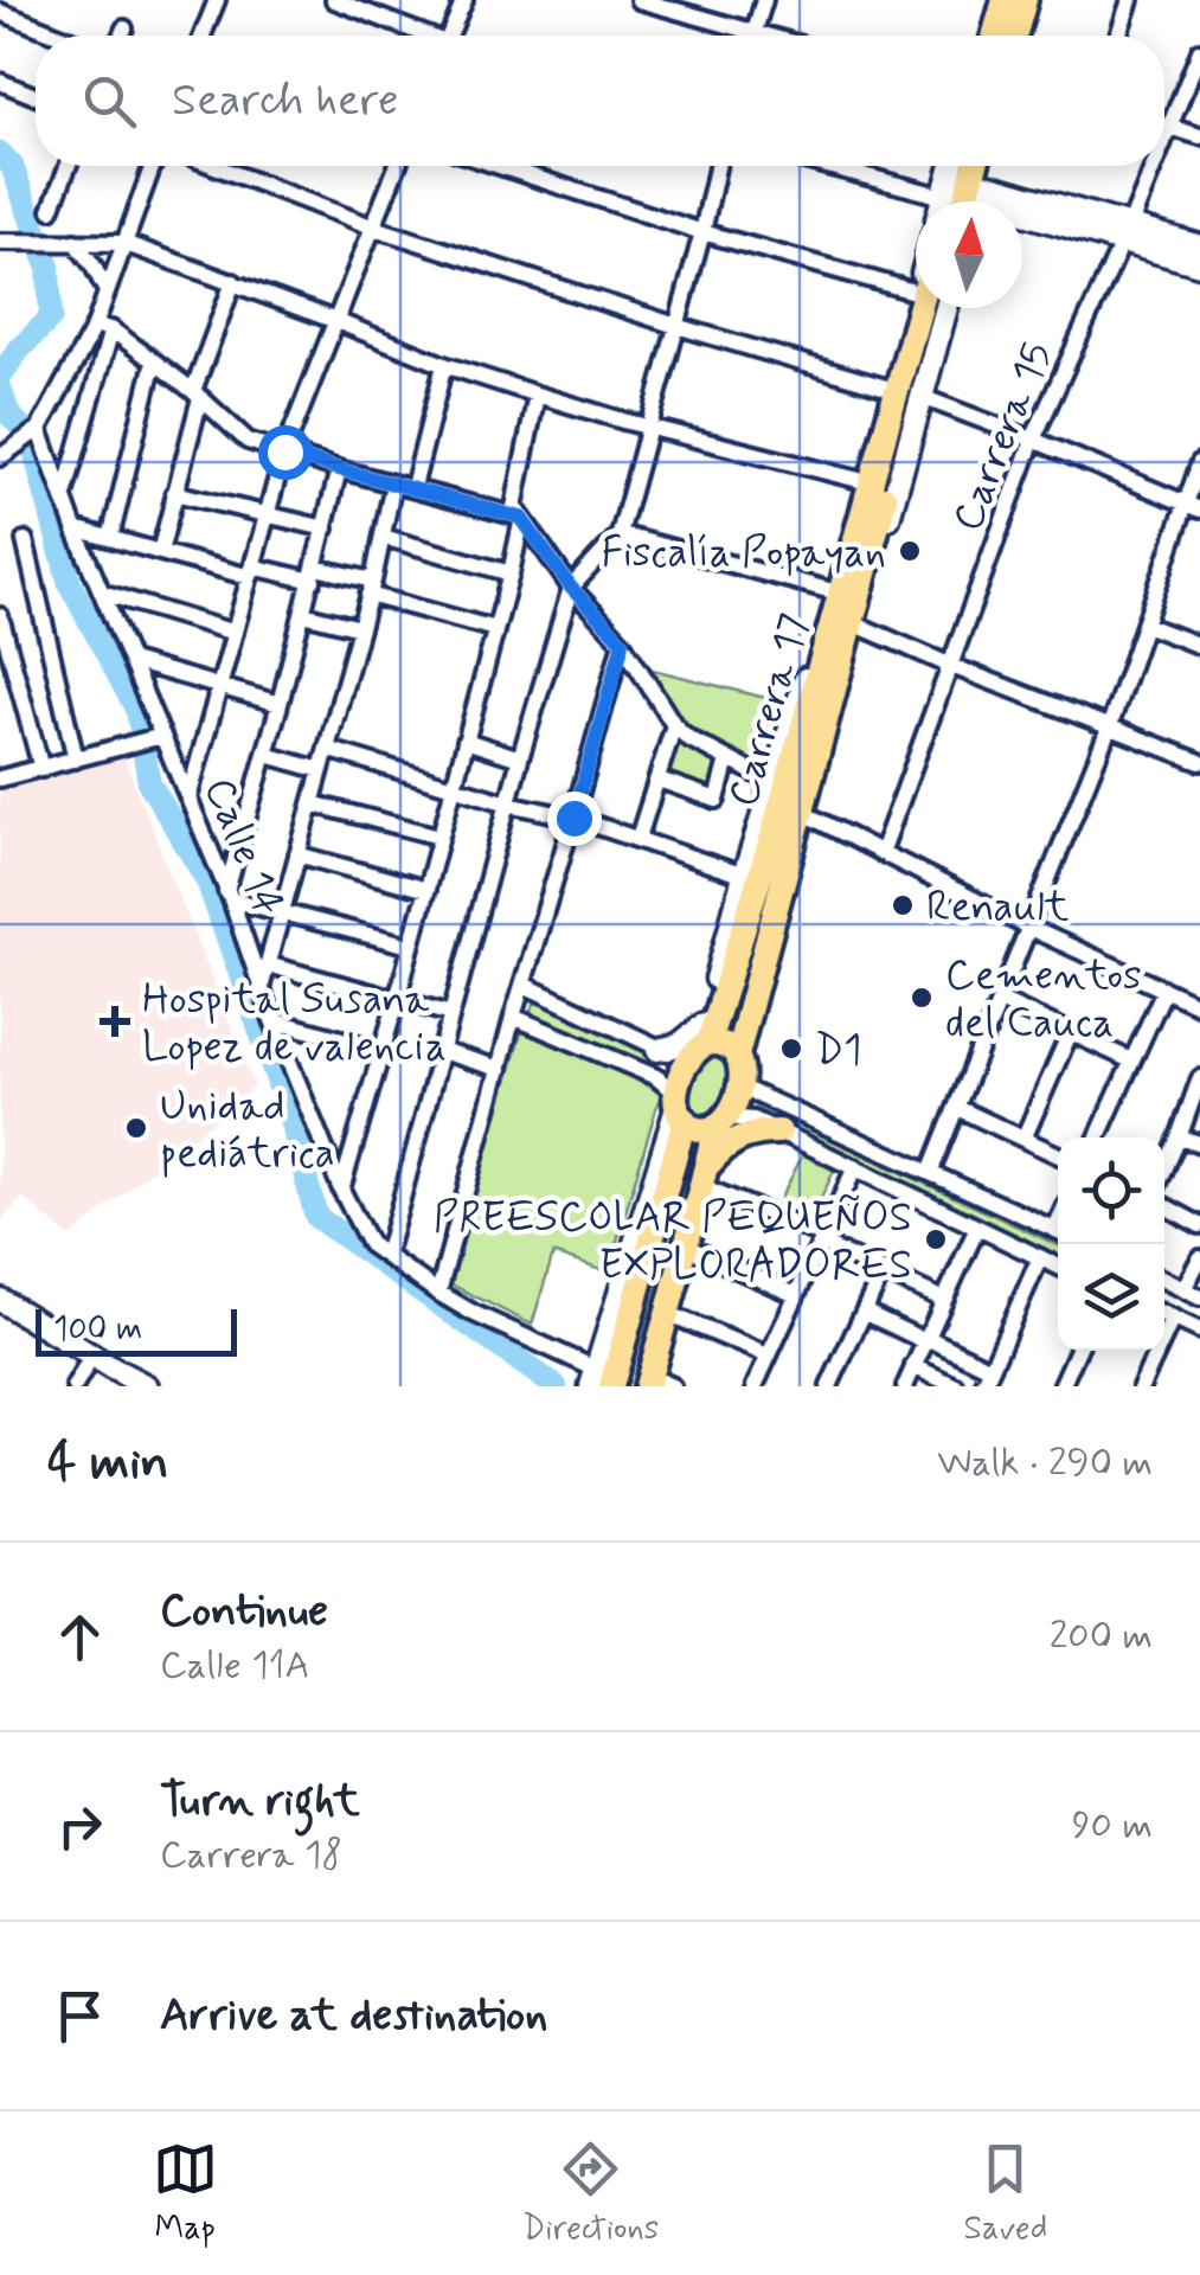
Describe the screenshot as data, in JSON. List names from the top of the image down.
{
  "streets": {
    "main road": ["Carrera 17"],
    "street": ["Carrera 15", "Calle 14"]
  },
  "places": {
    "other": [
      "Fiscalía Popayan",
      "Renault",
      "Cementos del Cauca",
      "D1",
      "Unidad pediátrica",
      "PREESCOLAR PEQUEÑOS EXPLORADORES"
    ],
    "health": ["Hospital Susana Lopez de valencia"]
  },
  "scale_bar": "100 m",
  "north": "top",
  "page": {
    "search": "Search here",
    "scale": "100 m",
    "heading": ["4 min", "Walk · 290 m"],
    "list": [
      ["Continue", "Calle 11A", "200 m"],
      ["Turn right", "Carrera 18", "90 m"],
      "Arrive at destination"
    ],
    "nav": ["Map", "Directions", "Saved"]
  }
}
